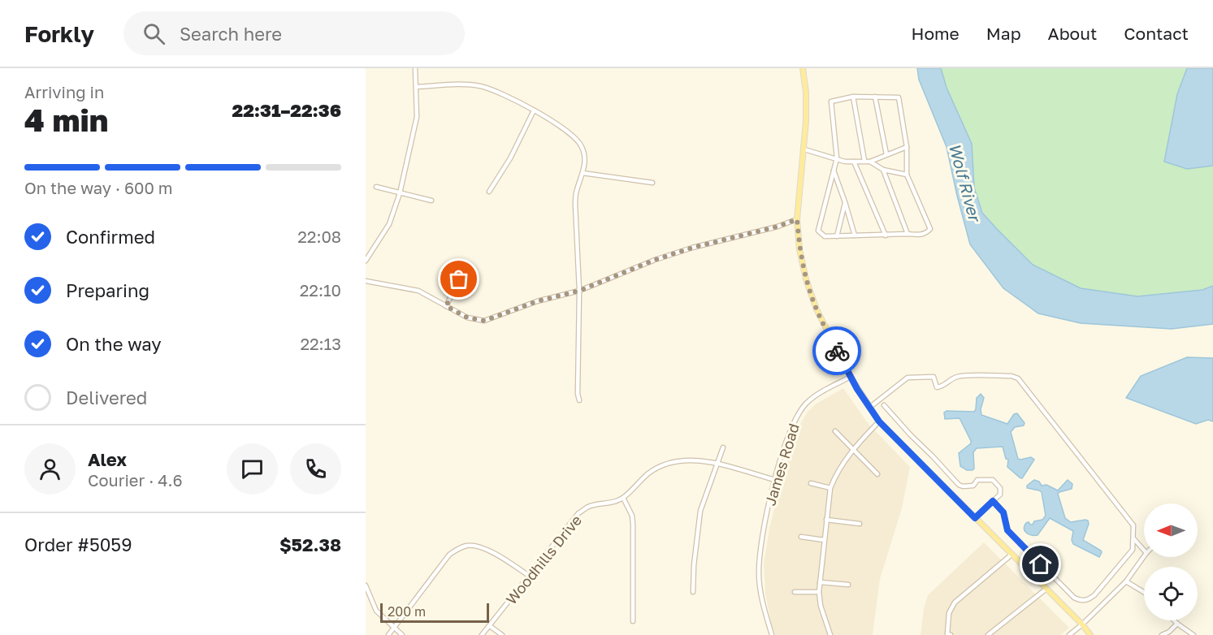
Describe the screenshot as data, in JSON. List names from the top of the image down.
{
  "streets": {
    "street": ["James Road", "Woodhills Drive"]
  },
  "crossings": [
    ["James Road", "Woodhills Drive"]
  ],
  "water": ["Wolf River"],
  "scale_bar": "200 m",
  "north": "left",
  "page": {
    "header": "Forkly",
    "search": "Search here",
    "nav": [
      "Home",
      "Map",
      "About",
      "Contact"
    ],
    "heading": ["4 min", "Arriving in", "22:31–22:36"],
    "panel": [
      "Alex",
      "Courier · 4.6",
      "Order #5059",
      "$52.38"
    ],
    "bar": "On the way · 600 m",
    "list": [
      ["Confirmed", "22:08"],
      ["Preparing", "22:10"],
      ["On the way", "22:13"],
      "Delivered"
    ],
    "scale": "200 m"
  }
}
